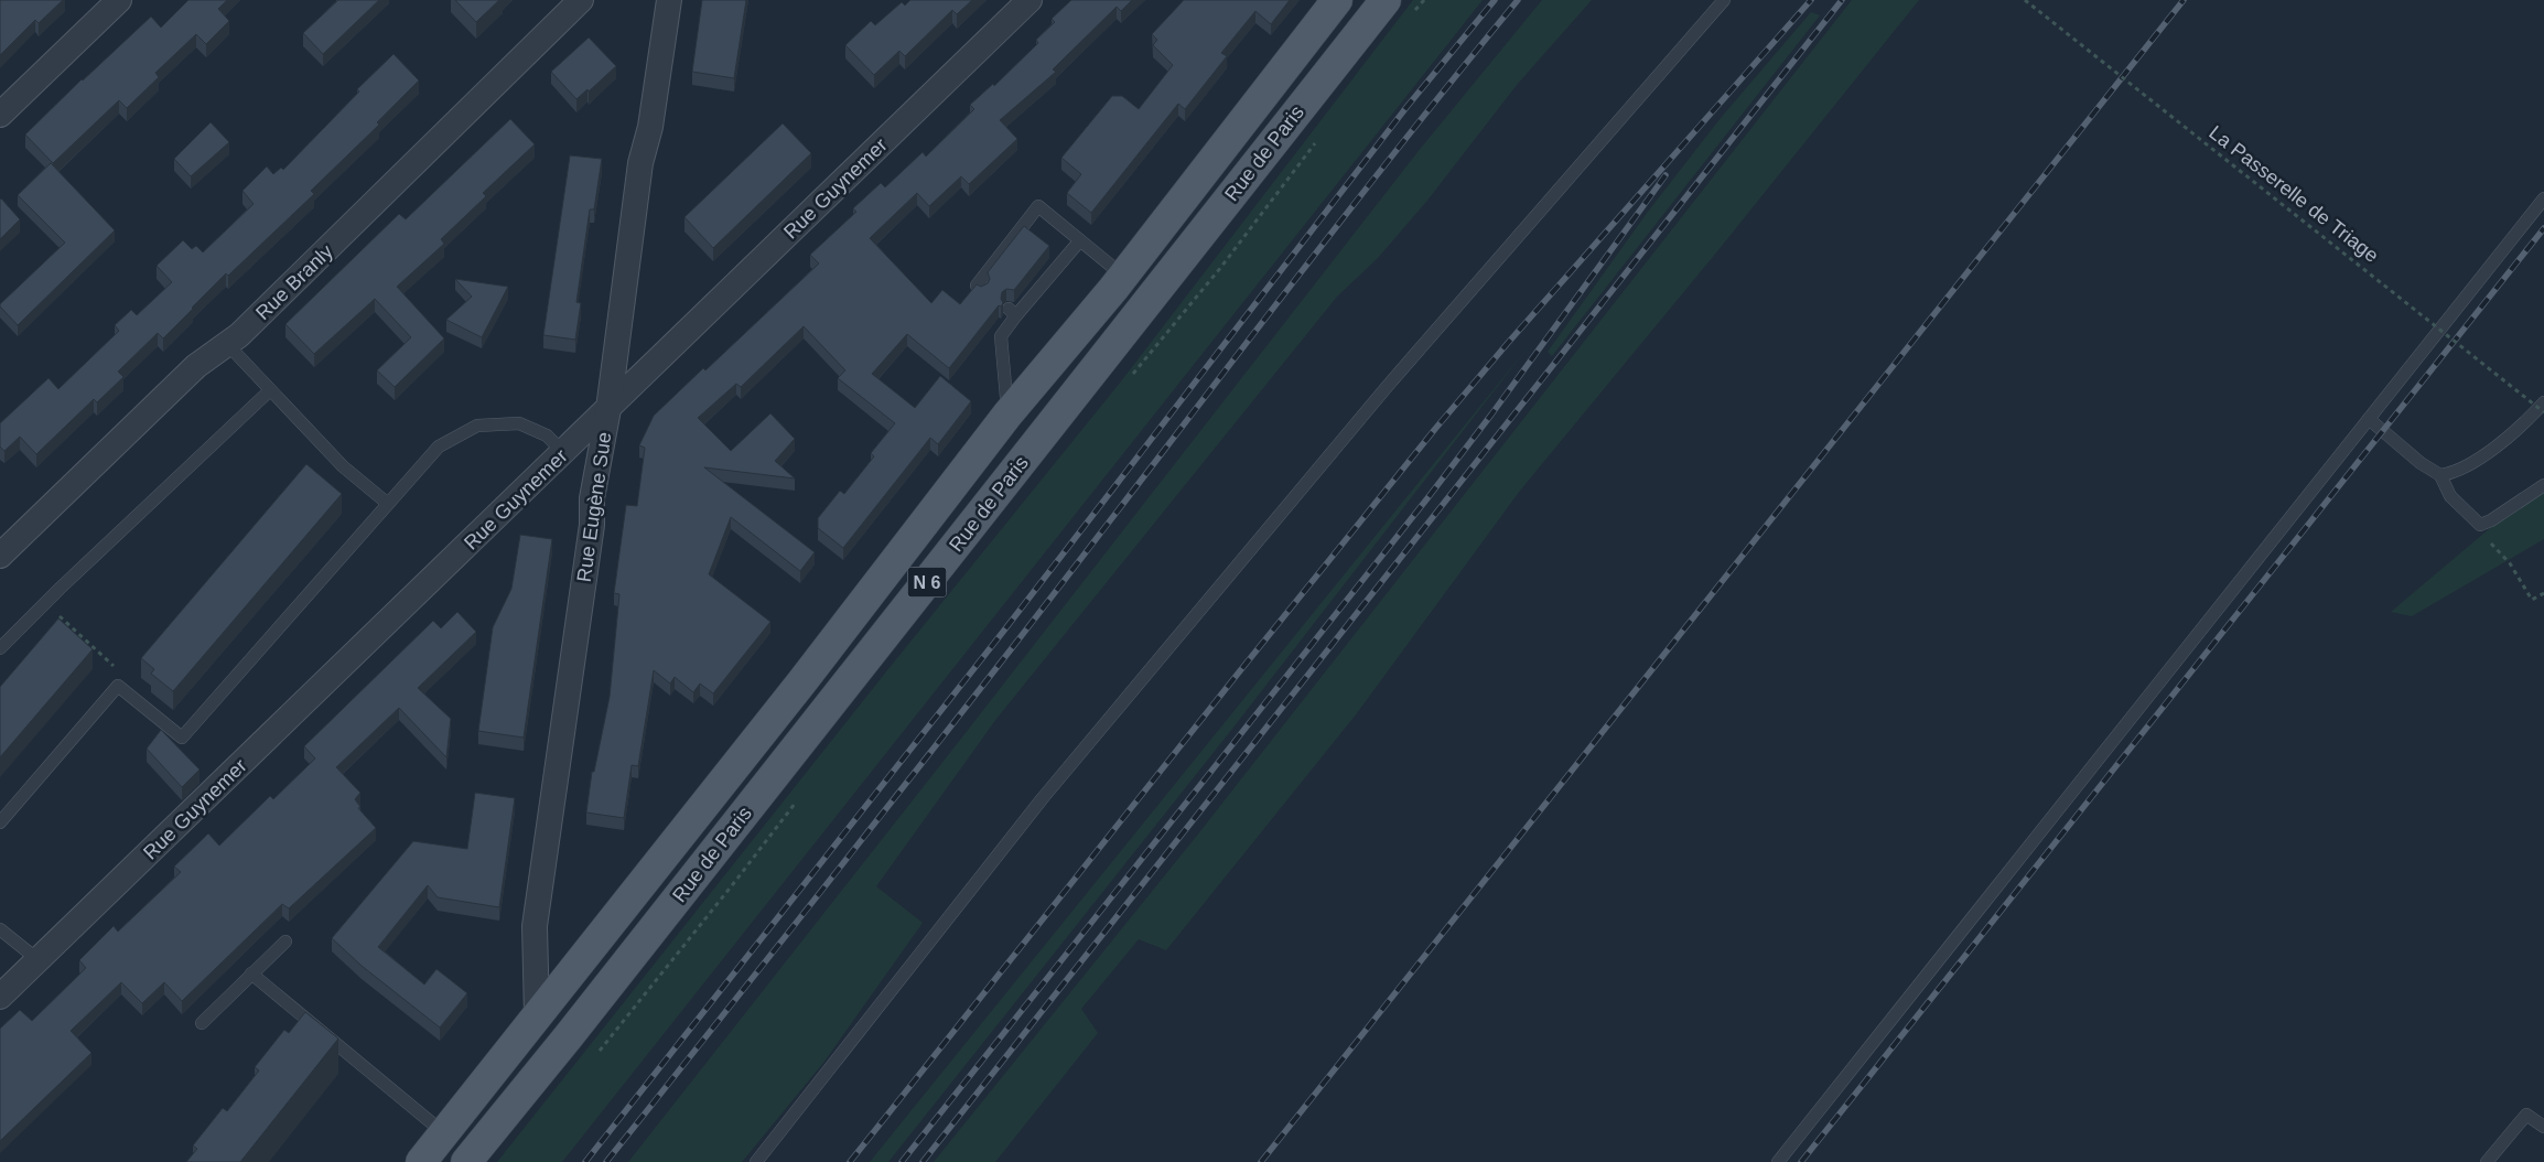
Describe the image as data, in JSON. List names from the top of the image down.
{
  "streets": {
    "main road": ["Rue de Paris", "N 6"],
    "street": ["Rue Guynemer", "Rue Branly", "Rue Eugène Sue"],
    "path": ["La Passerelle de Triage"]
  },
  "crossings": [
    ["Rue de Paris", "Rue Eugène Sue"],
    ["Rue Guynemer", "Rue Eugène Sue"]
  ]
}
